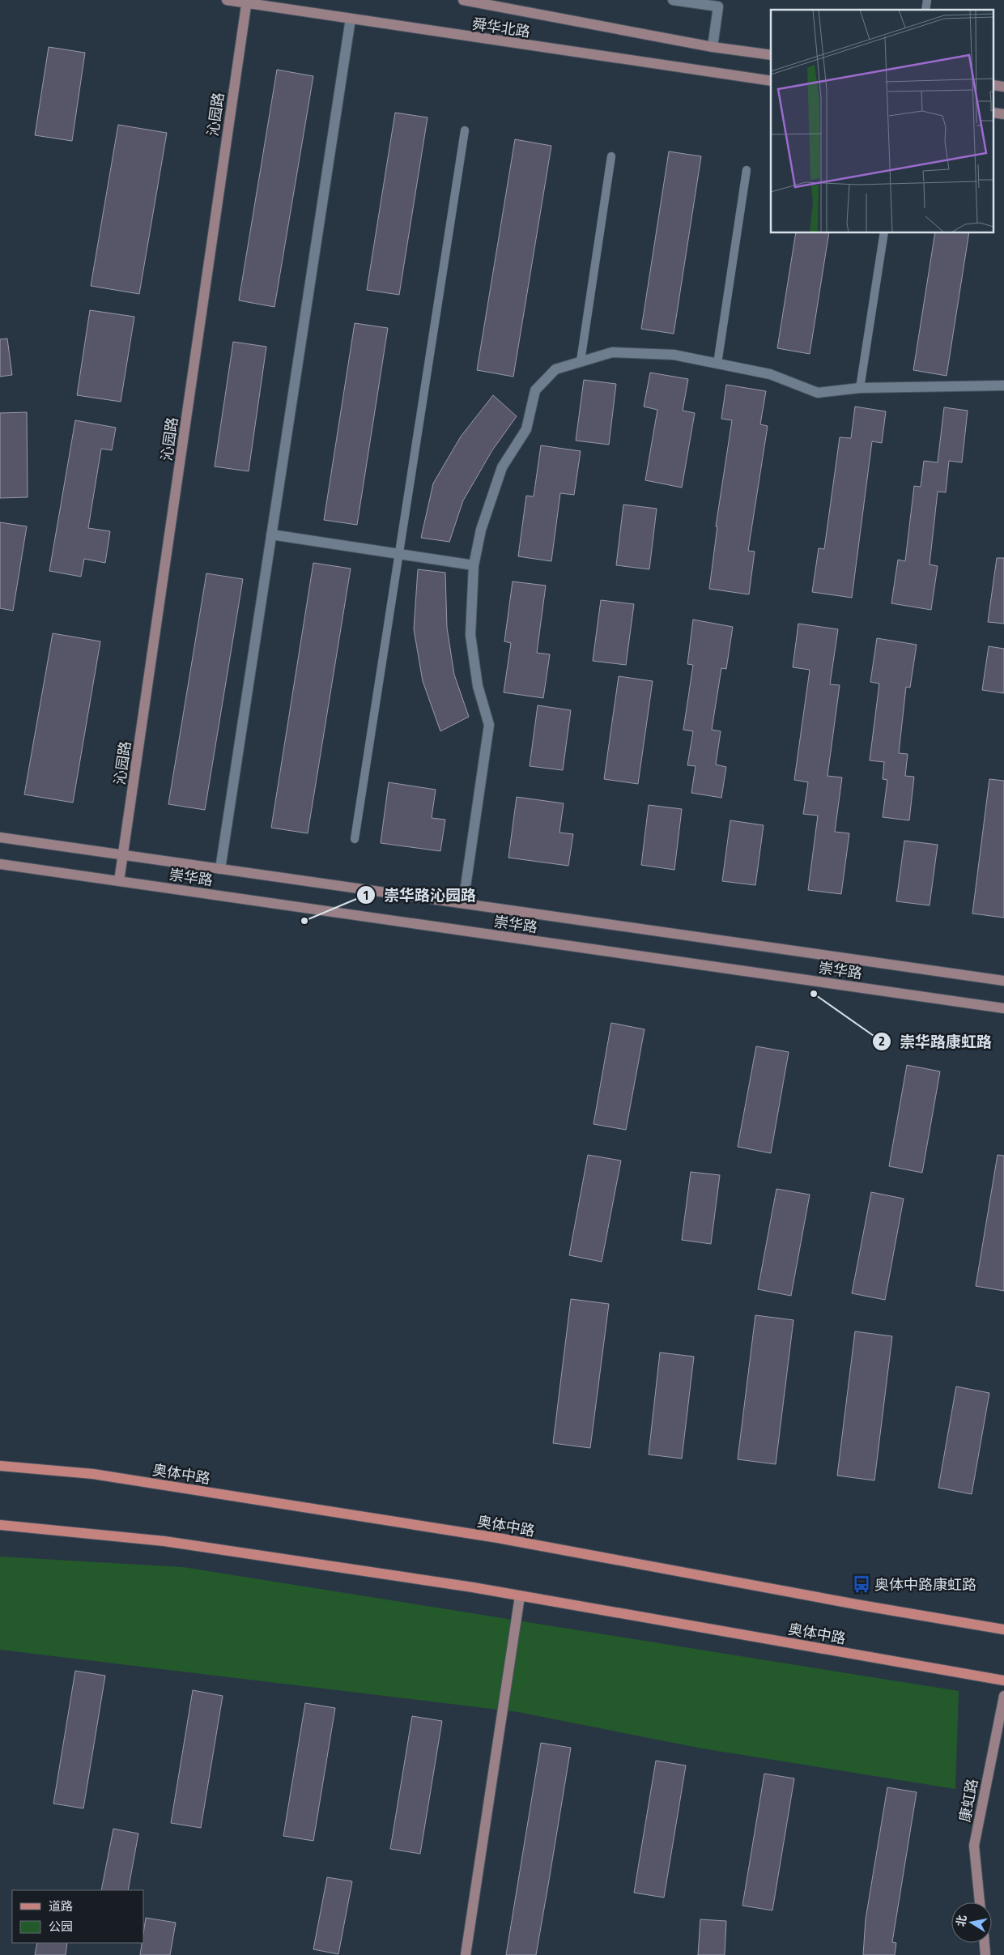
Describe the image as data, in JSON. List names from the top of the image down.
{
  "streets": {
    "main road": [
      "舜华北路",
      "沁园路",
      "崇华路",
      "奥体中路",
      "康虹路"
    ]
  },
  "crossings": [
    ["舜华北路", "沁园路"],
    ["沁园路", "崇华路"]
  ],
  "places": {
    "other": ["崇华路沁园路", "崇华路康虹路"],
    "bus stop": ["奥体中路康虹路"]
  },
  "legend": ["道路", "公园"],
  "north": "left"
}
